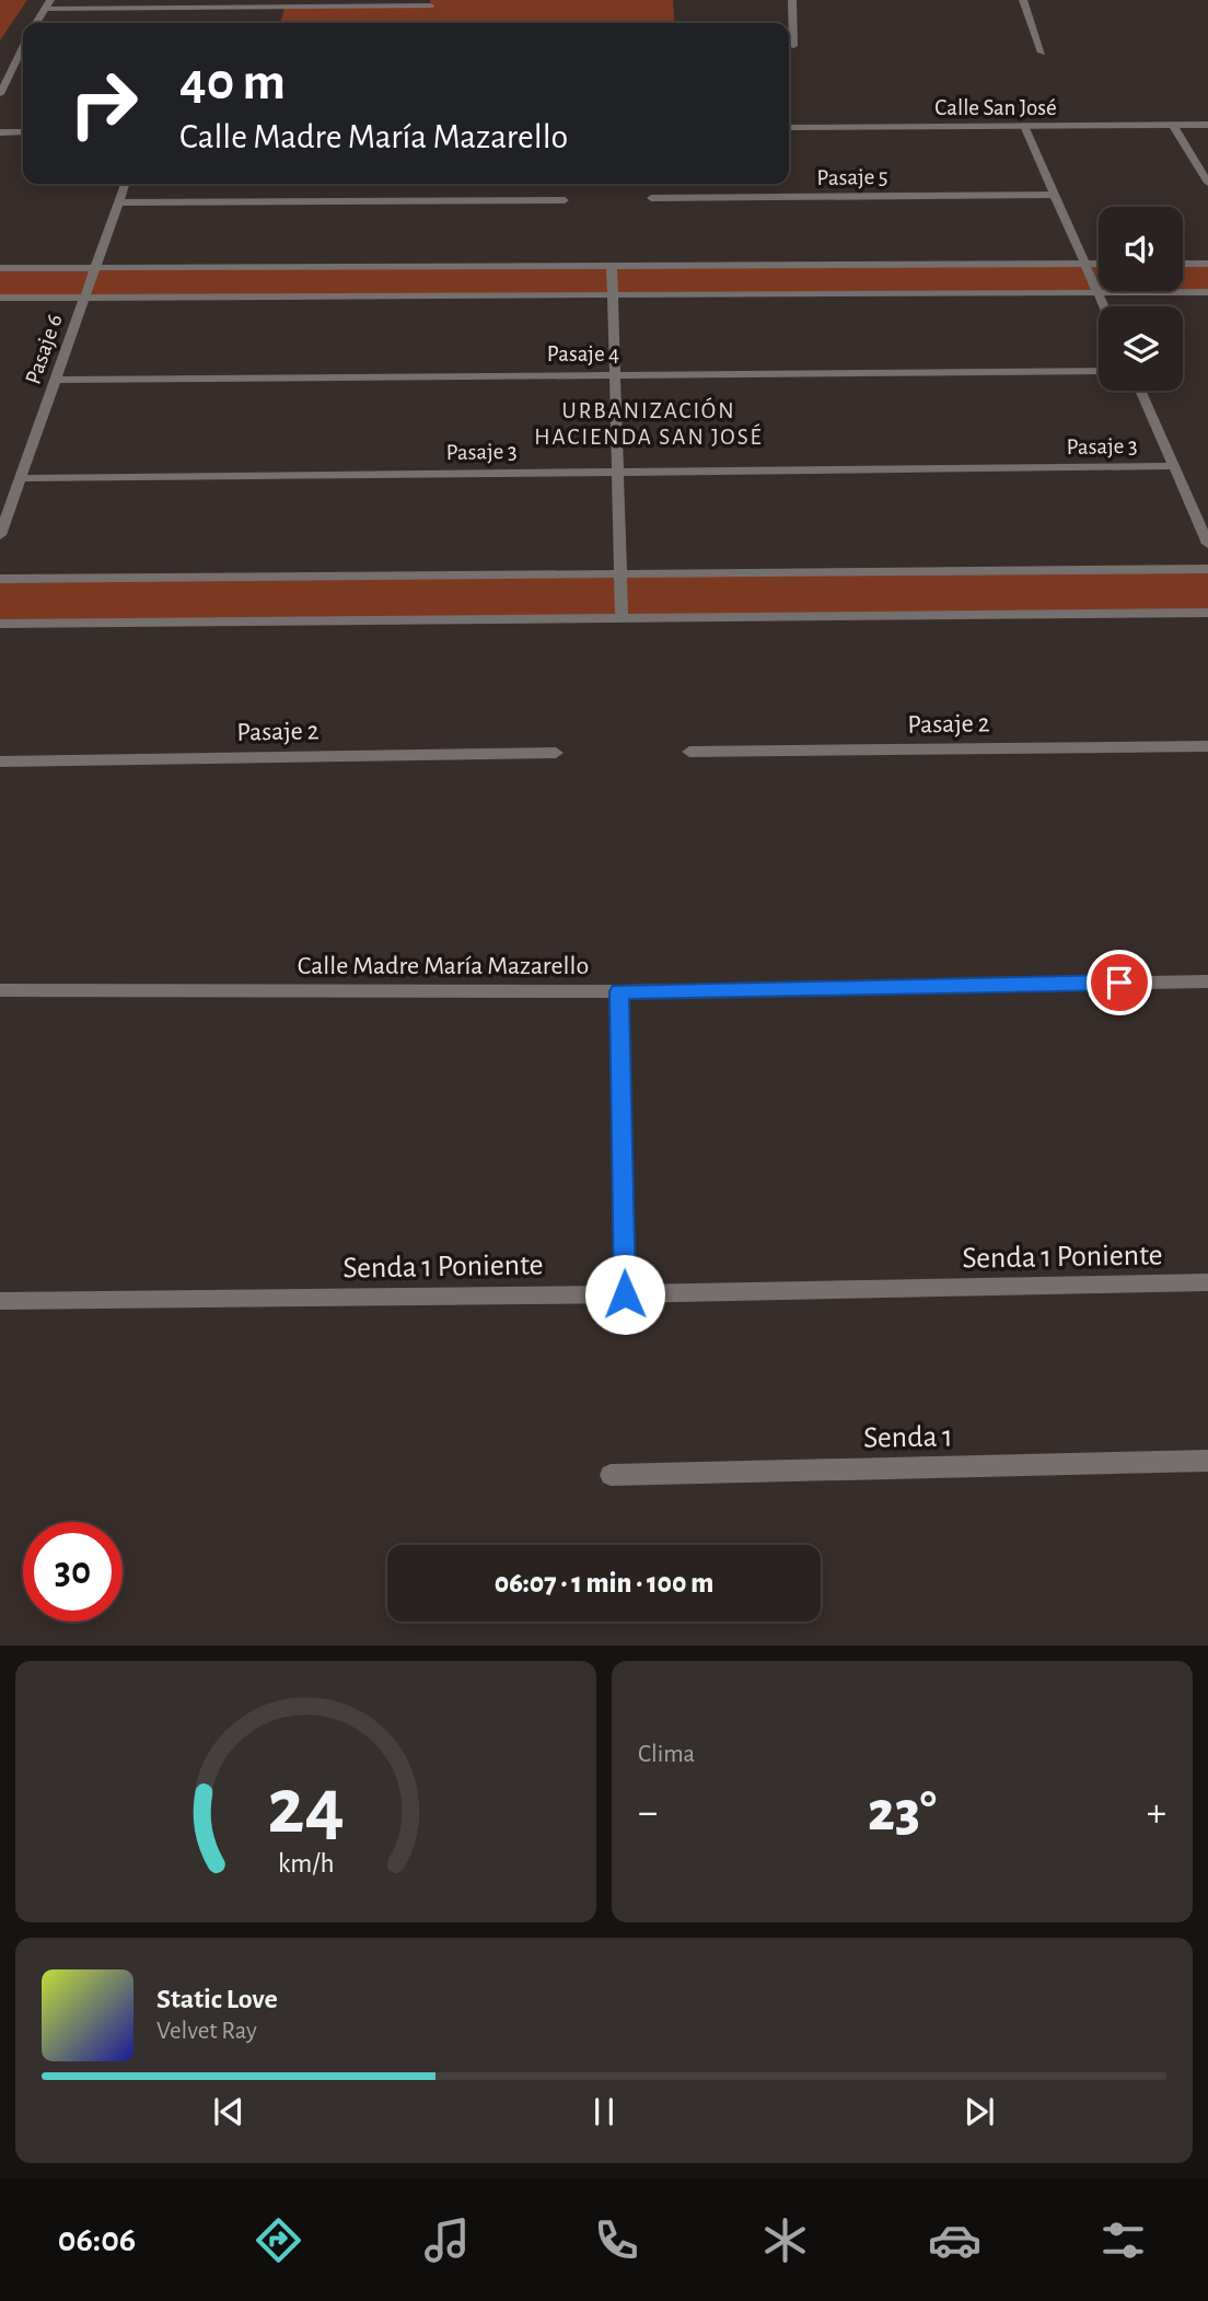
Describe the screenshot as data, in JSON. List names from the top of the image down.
{
  "streets": {
    "street": [
      "Calle San José",
      "Pasaje 5",
      "Pasaje 6",
      "Pasaje 4",
      "Pasaje 3",
      "Pasaje 2",
      "Calle Madre María Mazarello",
      "Senda 1 Poniente",
      "Senda 1"
    ]
  },
  "crossings": [
    ["Pasaje 6", "Pasaje 4"],
    ["Pasaje 6", "Pasaje 3"]
  ],
  "districts": ["URBANIZACIÓN HACIENDA SAN JOSÉ"],
  "page": {
    "turn": ["40 m", "Calle Madre María Mazarello"],
    "limit": "30",
    "trip": "06:07 · 1 min · 100 m",
    "tile": "Clima",
    "heat": ["−", "23°", "+"],
    "song": ["Static Love", "Velvet Ray"],
    "tabs": "06:06",
    "gauge": ["24", "km/h"]
  }
}
